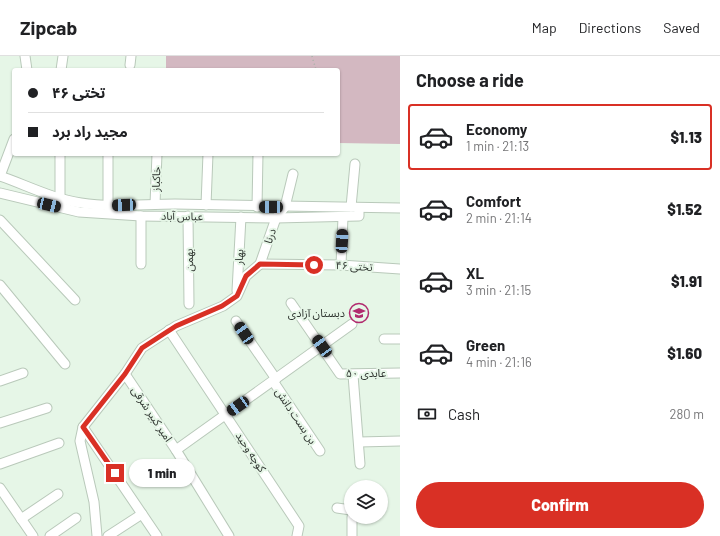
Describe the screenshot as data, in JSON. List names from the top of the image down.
{
  "streets": {
    "street": [
      "خاکباز",
      "عباس آباد",
      "درنا",
      "بهار",
      "بهمن",
      "تختی ۴۶",
      "عابدی ۵۰",
      "امیر کبیر شرقی",
      "بن بست دانش",
      "کوچه وحید"
    ]
  },
  "crossings": [
    ["خاکباز", "عباس آباد"],
    ["عباس آباد", "درنا"],
    ["عباس آباد", "بهار"],
    ["عباس آباد", "بهمن"],
    ["درنا", "بهار"],
    ["درنا", "تختی ۴۶"]
  ],
  "places": {
    "school or university": ["دبستان آزادی"]
  },
  "page": {
    "header": "Zipcab",
    "nav": ["Map", "Directions", "Saved"],
    "heading": "Choose a ride",
    "banner": ["تختی ۴۶", "مجید راد برد"],
    "list": [
      {
        "name": "Economy",
        "note": "1 min · 21:13",
        "value": "$1.13"
      },
      {
        "name": "Comfort",
        "note": "2 min · 21:14",
        "value": "$1.52"
      },
      {
        "name": "XL",
        "note": "3 min · 21:15",
        "value": "$1.91"
      },
      {
        "name": "Green",
        "note": "4 min · 21:16",
        "value": "$1.60"
      }
    ],
    "pay": ["Cash", "280 m"],
    "bubble": "1 min",
    "buttons": "Confirm"
  }
}
